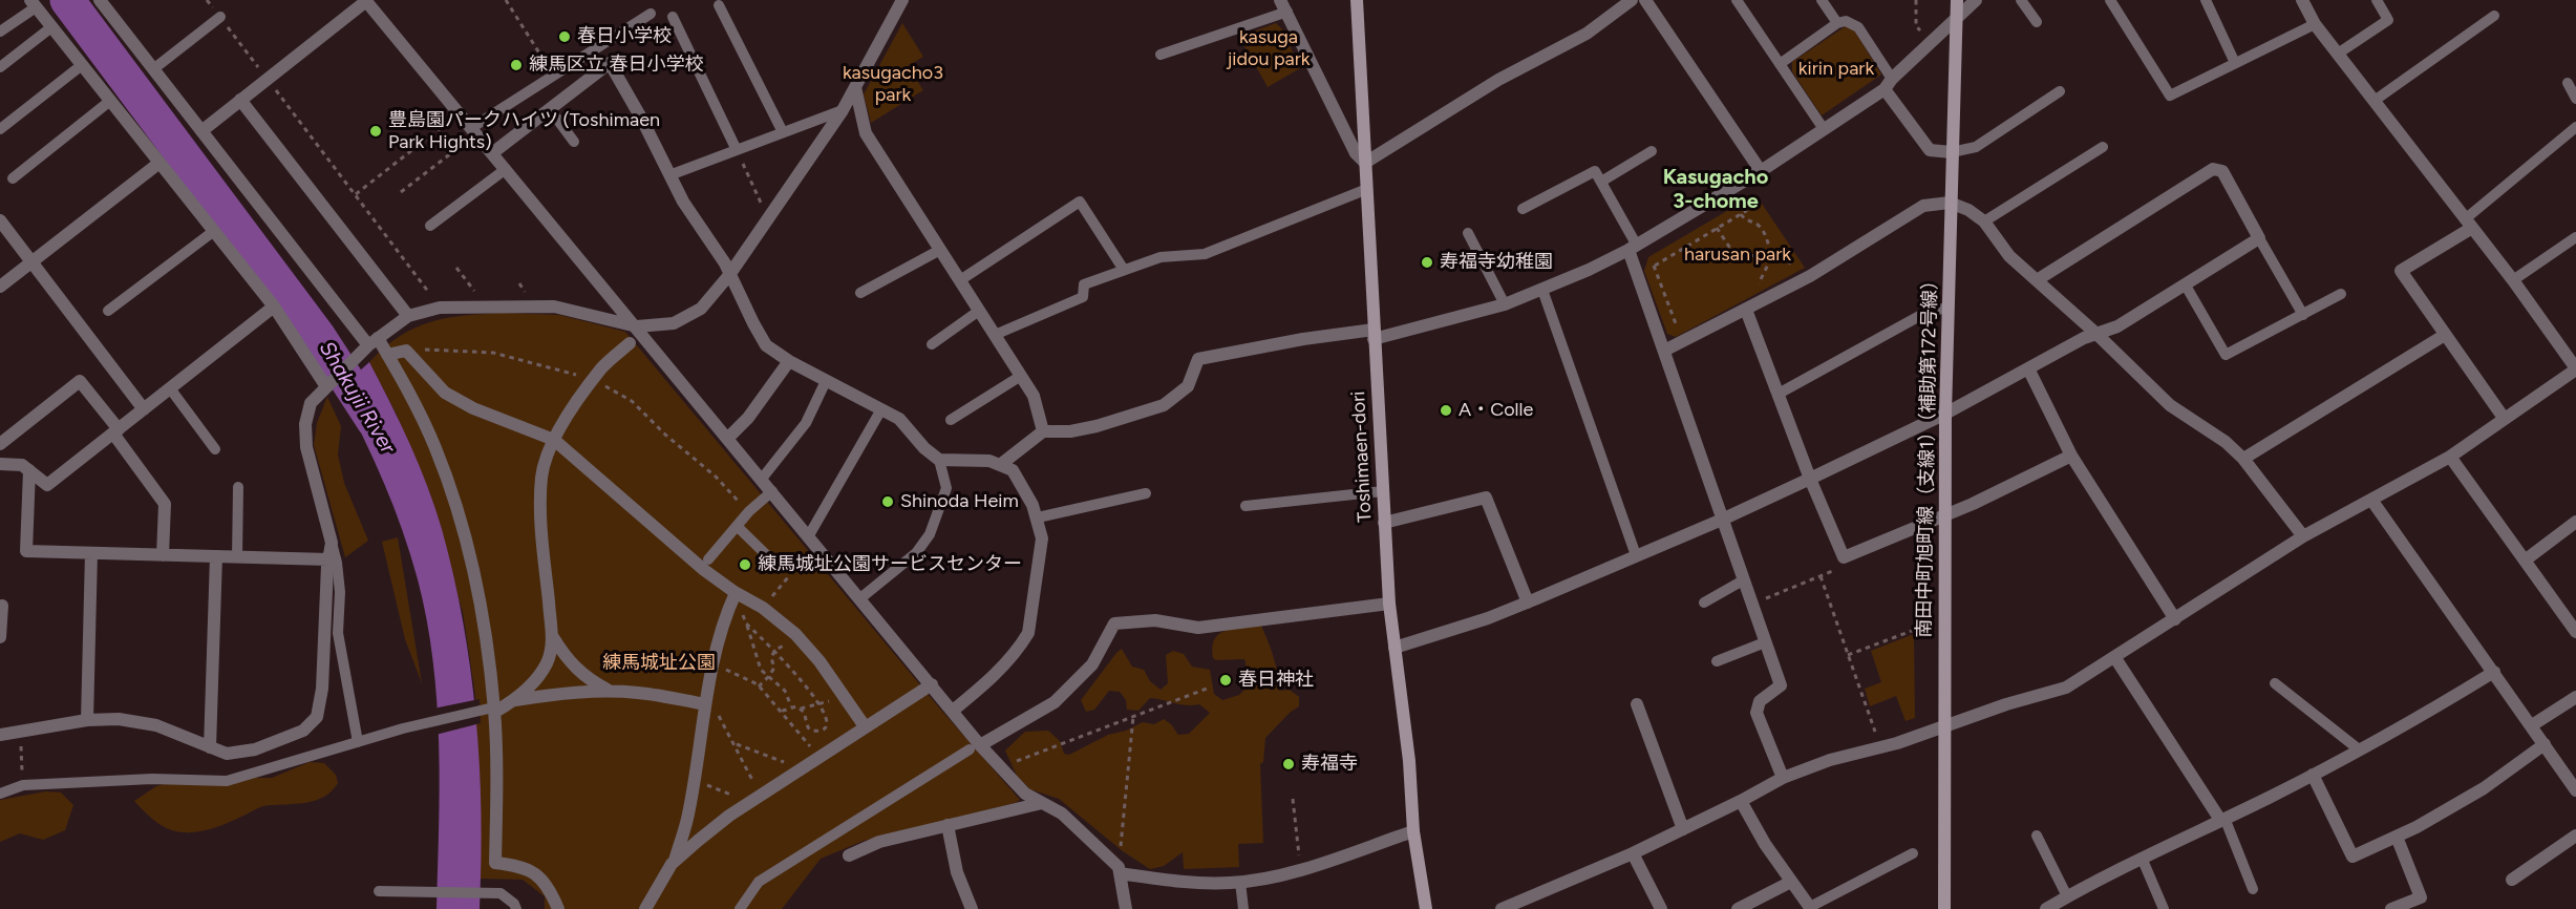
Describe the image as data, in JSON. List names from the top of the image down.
{
  "streets": {
    "main road": ["南田中町旭町線（支線1）（補助第172号線）", "Toshimaen-dori"]
  },
  "districts": ["Kasugacho 3-chome"],
  "water": ["Shakujii River"],
  "parks": [
    "kasuga jidou park",
    "kirin park",
    "kasugacho3 park",
    "harusan park",
    "練馬城址公園"
  ],
  "places": [
    "春日小学校",
    "練馬区立 春日小学校",
    "豊島園パークハイツ (Toshimaen Park Hights)",
    "寿福寺幼稚園",
    "A・Colle",
    "Shinoda Heim",
    "練馬城址公園サービスセンター",
    "春日神社",
    "寿福寺"
  ]
}
